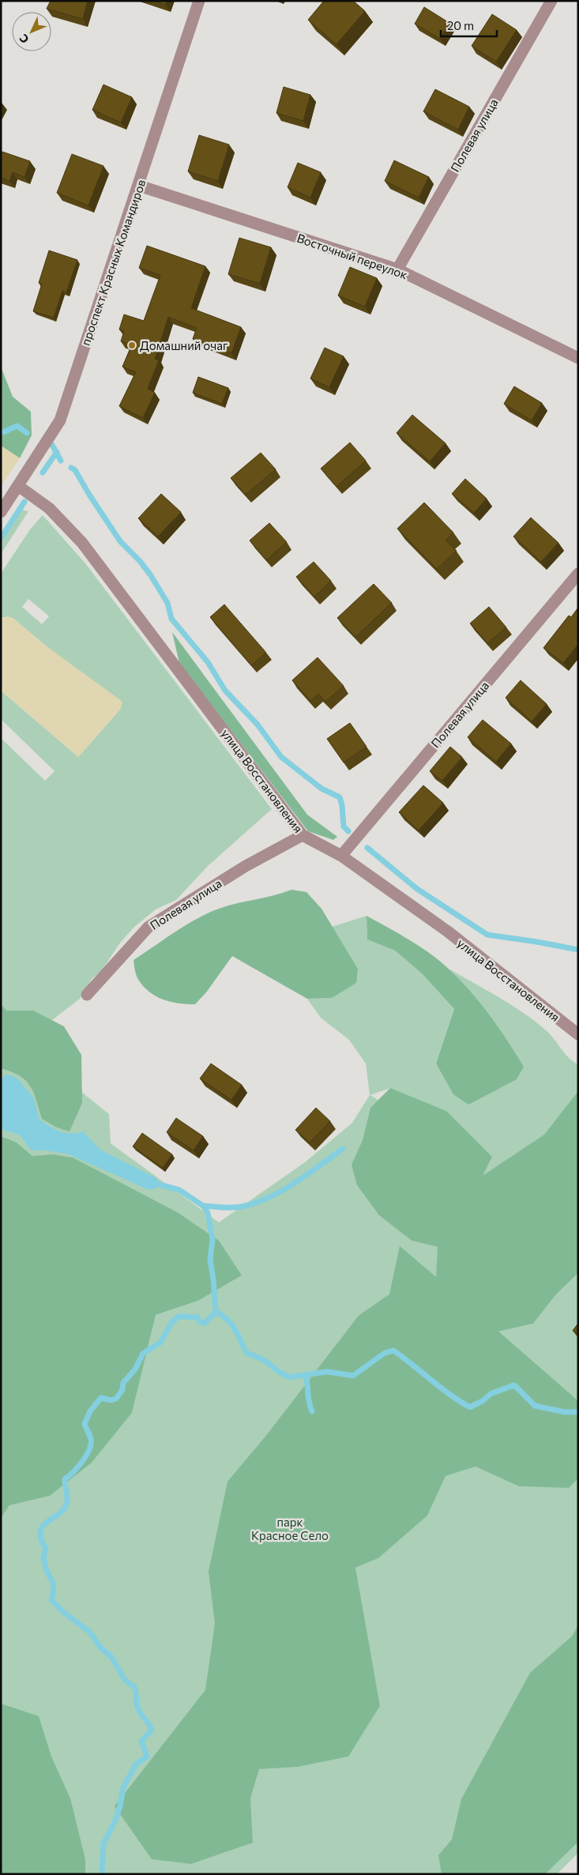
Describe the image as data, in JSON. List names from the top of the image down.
{
  "streets": {
    "street": [
      "Полевая улица",
      "Восточный переулок",
      "проспект Красных Командиров",
      "улица Восстановления"
    ]
  },
  "crossings": [
    ["Полевая улица", "Восточный переулок"],
    ["Полевая улица", "улица Восстановления"],
    ["Восточный переулок", "проспект Красных Командиров"],
    ["проспект Красных Командиров", "улица Восстановления"]
  ],
  "parks": ["парк Красное Село"],
  "places": ["Домашний очаг"],
  "scale_bar": "20 m",
  "north": "bottom left"
}
